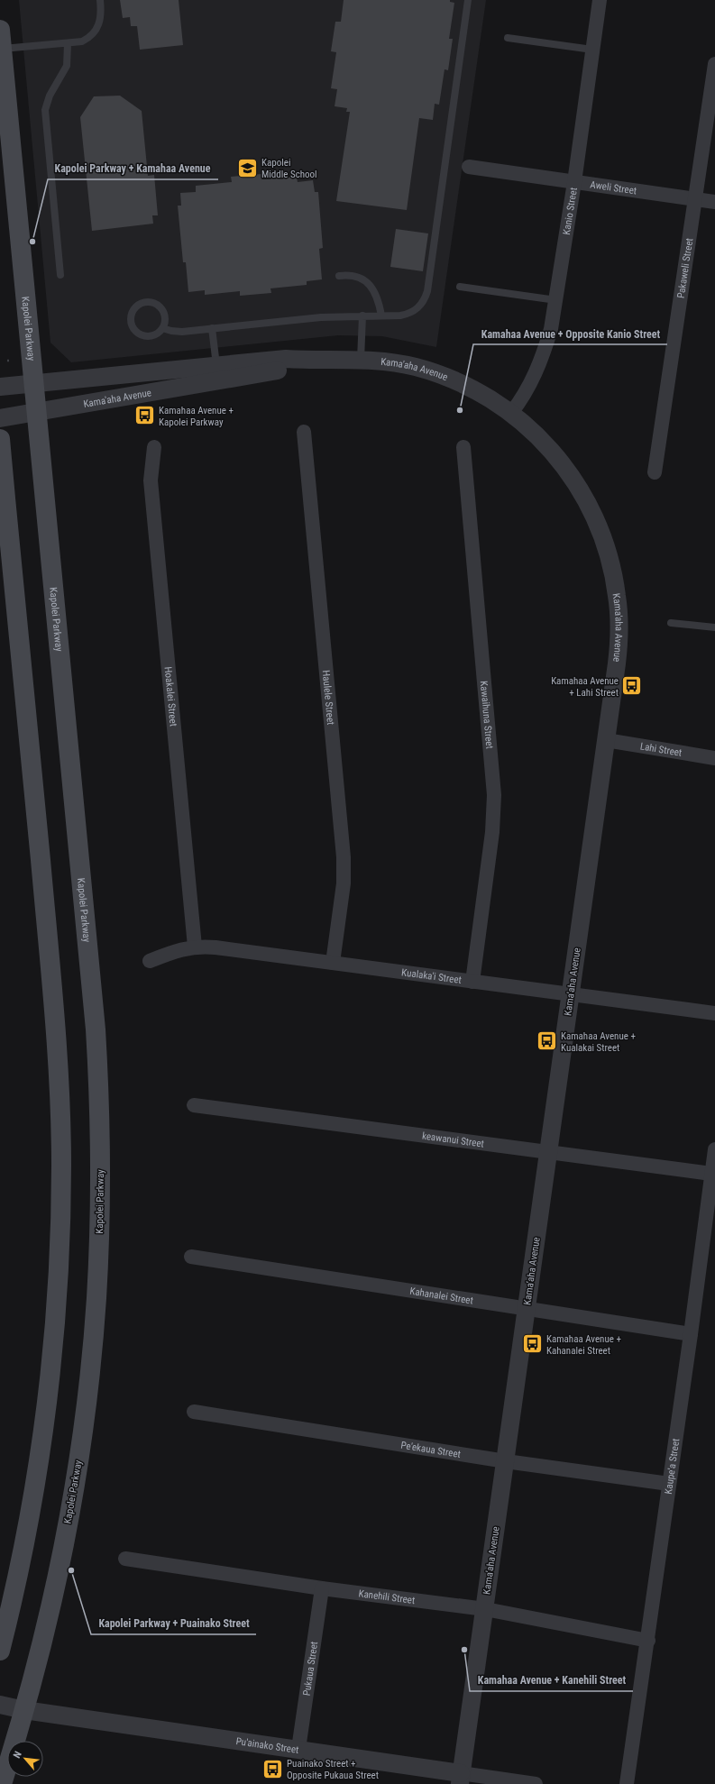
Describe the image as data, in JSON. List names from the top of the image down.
{
  "streets": {
    "main road": ["Kapolei Parkway"],
    "street": [
      "Aweli Street",
      "Kanio Street",
      "Pakaweli Street",
      "Kama'aha Avenue",
      "Hoakalei Street",
      "Haulele Street",
      "Kawaihuna Street",
      "Lahi Street",
      "Kualaka'i Street",
      "keawanui Street",
      "Kahanalei Street",
      "Pe'ekaua Street",
      "Kaupe'a Street",
      "Kanehili Street",
      "Pukaua Street",
      "Pu'ainako Street"
    ]
  },
  "crossings": [
    ["Aweli Street", "Kanio Street"],
    ["Aweli Street", "Pakaweli Street"],
    ["Kanio Street", "Kama'aha Avenue"],
    ["Kapolei Parkway", "Kama'aha Avenue"],
    ["Kapolei Parkway", "Pu'ainako Street"],
    ["Kama'aha Avenue", "Lahi Street"],
    ["Kama'aha Avenue", "Kualaka'i Street"],
    ["Kama'aha Avenue", "keawanui Street"],
    ["Kama'aha Avenue", "Kahanalei Street"],
    ["Kama'aha Avenue", "Pe'ekaua Street"],
    ["Kama'aha Avenue", "Kanehili Street"],
    ["Kama'aha Avenue", "Pu'ainako Street"],
    ["Hoakalei Street", "Kualaka'i Street"],
    ["Haulele Street", "Kualaka'i Street"],
    ["Kawaihuna Street", "Kualaka'i Street"],
    ["keawanui Street", "Kaupe'a Street"],
    ["Kahanalei Street", "Kaupe'a Street"],
    ["Pe'ekaua Street", "Kaupe'a Street"],
    ["Kaupe'a Street", "Kanehili Street"],
    ["Kanehili Street", "Pukaua Street"],
    ["Pukaua Street", "Pu'ainako Street"]
  ],
  "places": {
    "school or university": ["Kapolei Middle School"],
    "other": [
      "Kapolei Parkway + Kamahaa Avenue",
      "Kamahaa Avenue + Opposite Kanio Street",
      "Kapolei Parkway + Puainako Street",
      "Kamahaa Avenue + Kanehili Street"
    ],
    "bus stop": [
      "Kamahaa Avenue + Kapolei Parkway",
      "Kamahaa Avenue + Lahi Street",
      "Kamahaa Avenue + Kualakai Street",
      "Kamahaa Avenue + Kahanalei Street",
      "Puainako Street + Opposite Pukaua Street"
    ]
  },
  "north": "top left"
}
